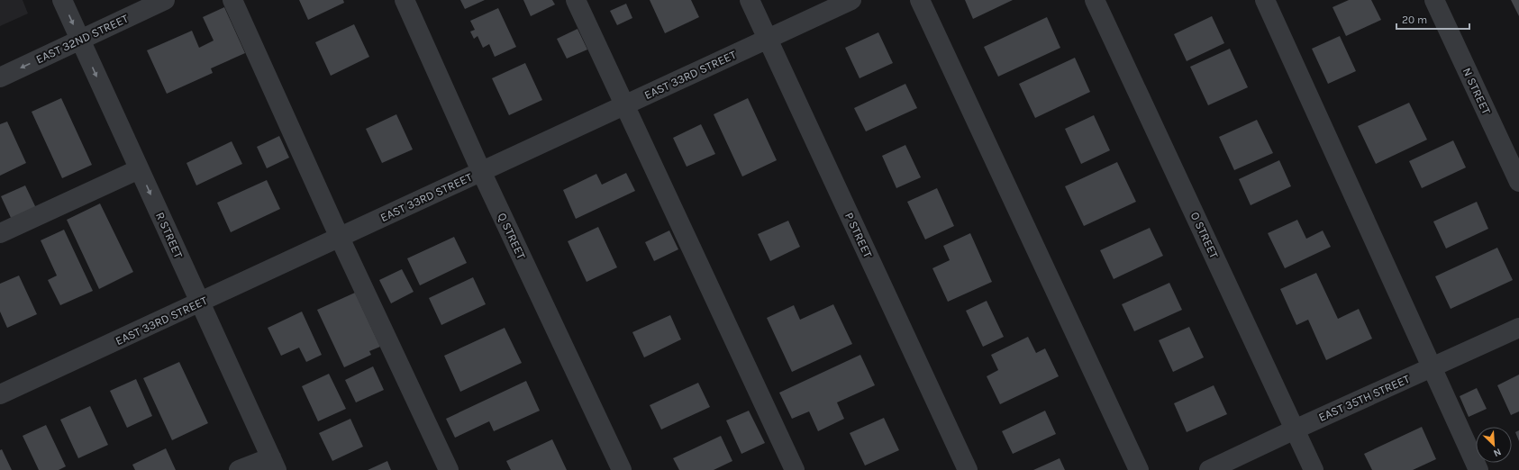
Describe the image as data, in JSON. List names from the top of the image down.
{
  "streets": {
    "street": [
      "EAST 32ND STREET",
      "EAST 33RD STREET",
      "N STREET",
      "R STREET",
      "P STREET",
      "O STREET",
      "Q STREET",
      "EAST 35TH STREET"
    ]
  },
  "crossings": [
    ["EAST 32ND STREET", "R STREET"],
    ["EAST 33RD STREET", "R STREET"],
    ["EAST 33RD STREET", "P STREET"],
    ["EAST 33RD STREET", "Q STREET"],
    ["O STREET", "EAST 35TH STREET"]
  ],
  "scale_bar": "20 m",
  "north": "bottom right"
}
